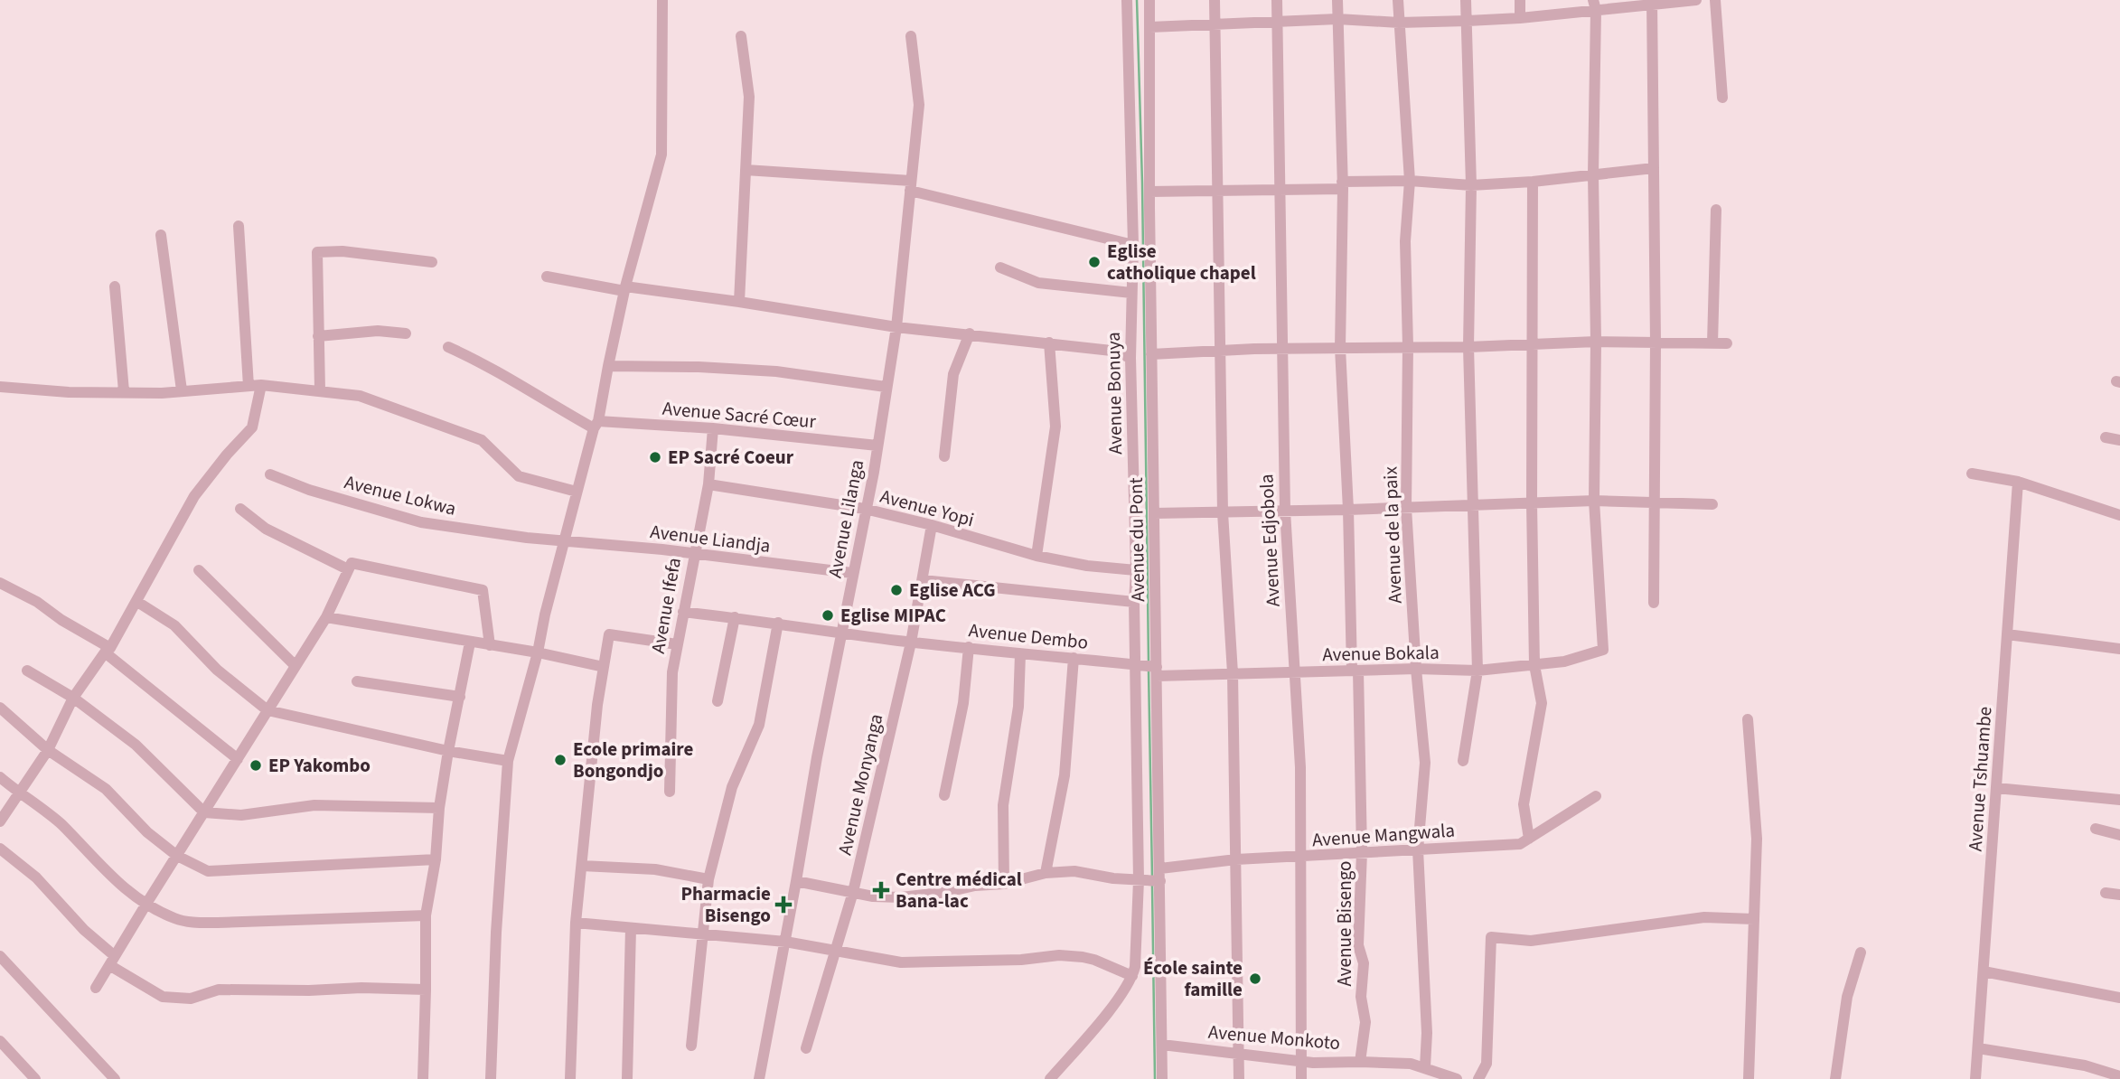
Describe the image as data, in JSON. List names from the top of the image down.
{
  "streets": {
    "street": [
      "Avenue Bonuya",
      "Avenue Sacré Cœur",
      "Avenue Lokwa",
      "Avenue Yopi",
      "Avenue Lilanga",
      "Avenue de la paix",
      "Avenue Liandja",
      "Avenue du Pont",
      "Avenue Edjobola",
      "Avenue Ifefa",
      "Avenue Dembo",
      "Avenue Bokala",
      "Avenue Tshuambe",
      "Avenue Monyanga",
      "Avenue Mangwala",
      "Avenue Bisengo",
      "Avenue Monkoto"
    ]
  },
  "crossings": [
    ["Avenue Bonuya", "Avenue Yopi"],
    ["Avenue Bonuya", "Avenue du Pont"],
    ["Avenue Bonuya", "Avenue Dembo"],
    ["Avenue Bonuya", "Avenue Bokala"],
    ["Avenue Sacré Cœur", "Avenue Lilanga"],
    ["Avenue Sacré Cœur", "Avenue Ifefa"],
    ["Avenue Lokwa", "Avenue Liandja"],
    ["Avenue Yopi", "Avenue Lilanga"],
    ["Avenue Yopi", "Avenue Ifefa"],
    ["Avenue Yopi", "Avenue Monyanga"],
    ["Avenue Lilanga", "Avenue Liandja"],
    ["Avenue Lilanga", "Avenue Dembo"],
    ["Avenue de la paix", "Avenue Bokala"],
    ["Avenue de la paix", "Avenue Mangwala"],
    ["Avenue de la paix", "Avenue Monkoto"],
    ["Avenue Liandja", "Avenue Ifefa"],
    ["Avenue du Pont", "Avenue Dembo"],
    ["Avenue du Pont", "Avenue Bokala"],
    ["Avenue du Pont", "Avenue Mangwala"],
    ["Avenue du Pont", "Avenue Monkoto"],
    ["Avenue Edjobola", "Avenue Bokala"],
    ["Avenue Edjobola", "Avenue Mangwala"],
    ["Avenue Edjobola", "Avenue Monkoto"],
    ["Avenue Ifefa", "Avenue Dembo"],
    ["Avenue Dembo", "Avenue Bokala"],
    ["Avenue Dembo", "Avenue Monyanga"],
    ["Avenue Bokala", "Avenue Bisengo"],
    ["Avenue Mangwala", "Avenue Bisengo"],
    ["Avenue Bisengo", "Avenue Monkoto"]
  ],
  "places": {
    "other": [
      "Eglise catholique chapel",
      "EP Sacré Coeur",
      "Eglise ACG",
      "Eglise MIPAC",
      "Ecole primaire Bongondjo",
      "EP Yakombo",
      "École sainte famille"
    ],
    "health": ["Centre médical Bana-lac", "Pharmacie Bisengo"]
  }
}
